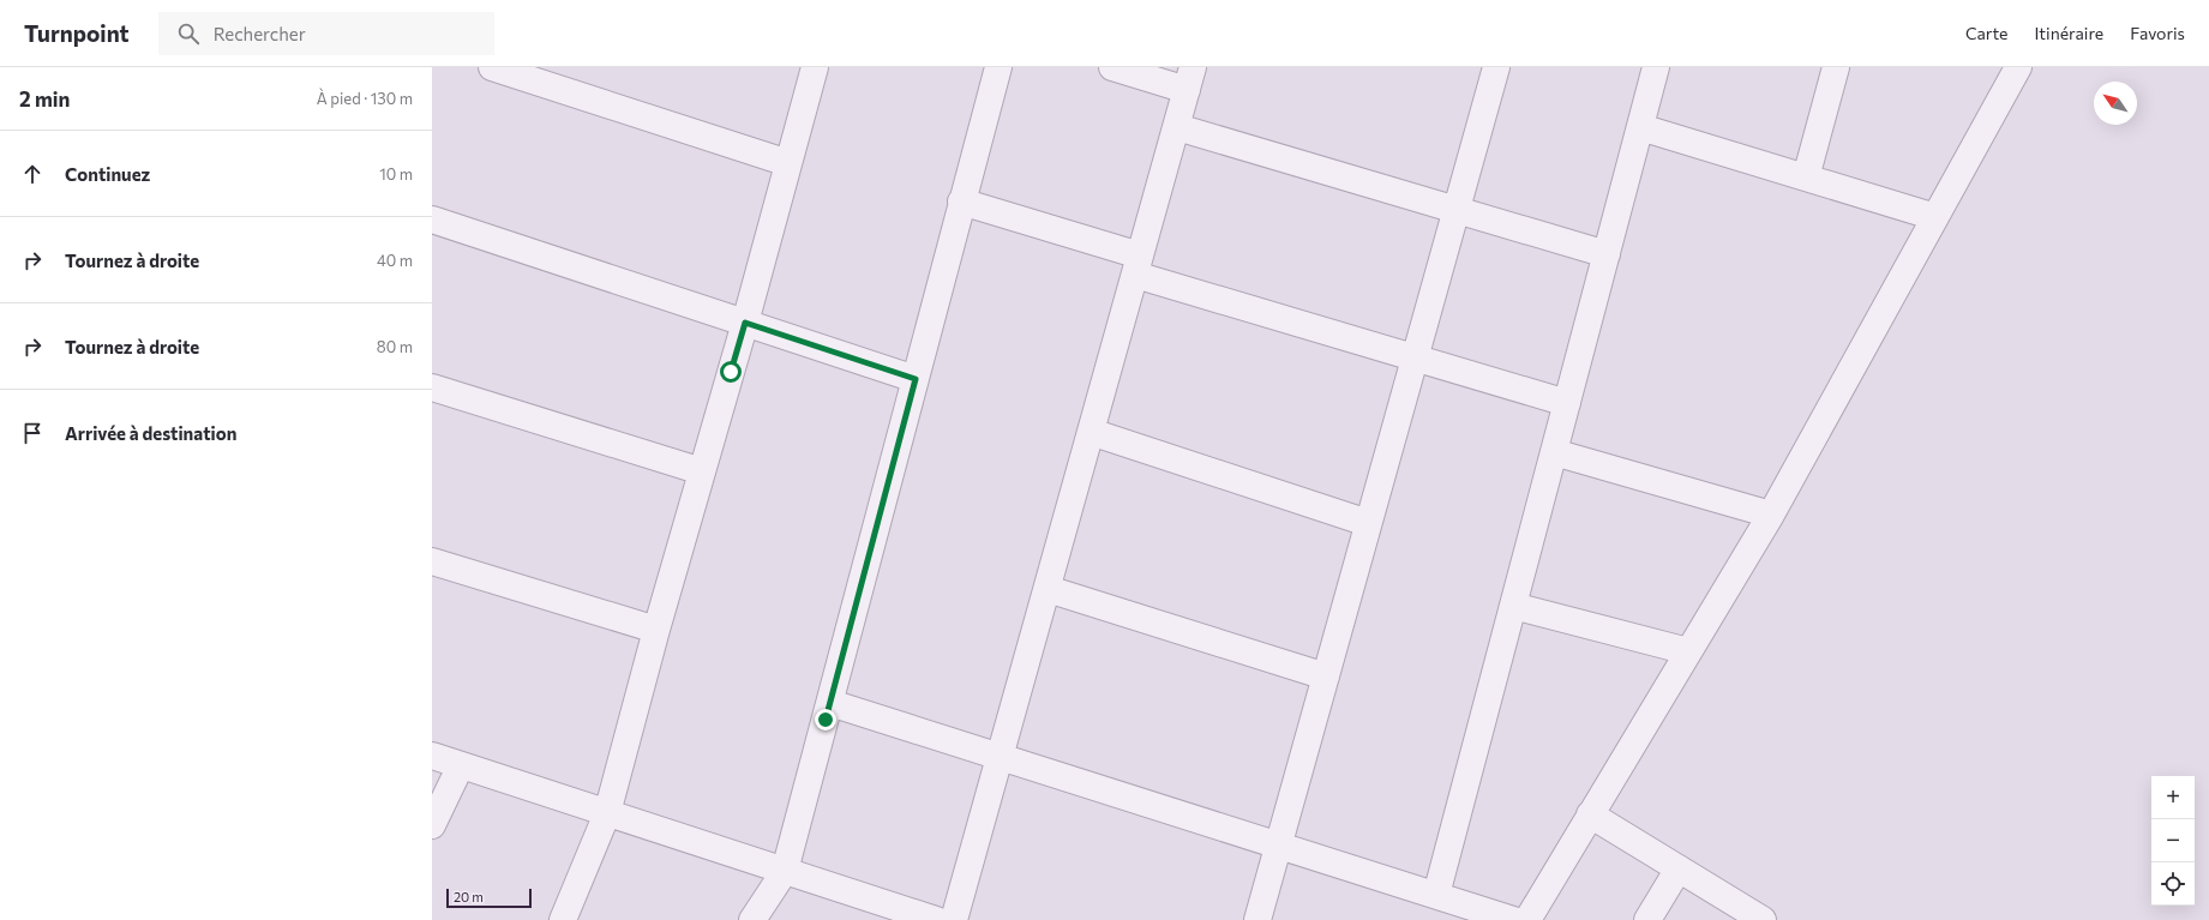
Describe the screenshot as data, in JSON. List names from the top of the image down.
{
  "scale_bar": "20 m",
  "north": "top left",
  "page": {
    "header": "Turnpoint",
    "search": "Rechercher",
    "nav": ["Carte", "Itinéraire", "Favoris"],
    "heading": ["2 min", "À pied · 130 m"],
    "list": [
      ["Continuez", "10 m"],
      ["Tournez à droite", "40 m"],
      ["Tournez à droite", "80 m"],
      "Arrivée à destination"
    ],
    "map_buttons": ["+", "−"],
    "scale": "20 m"
  }
}
